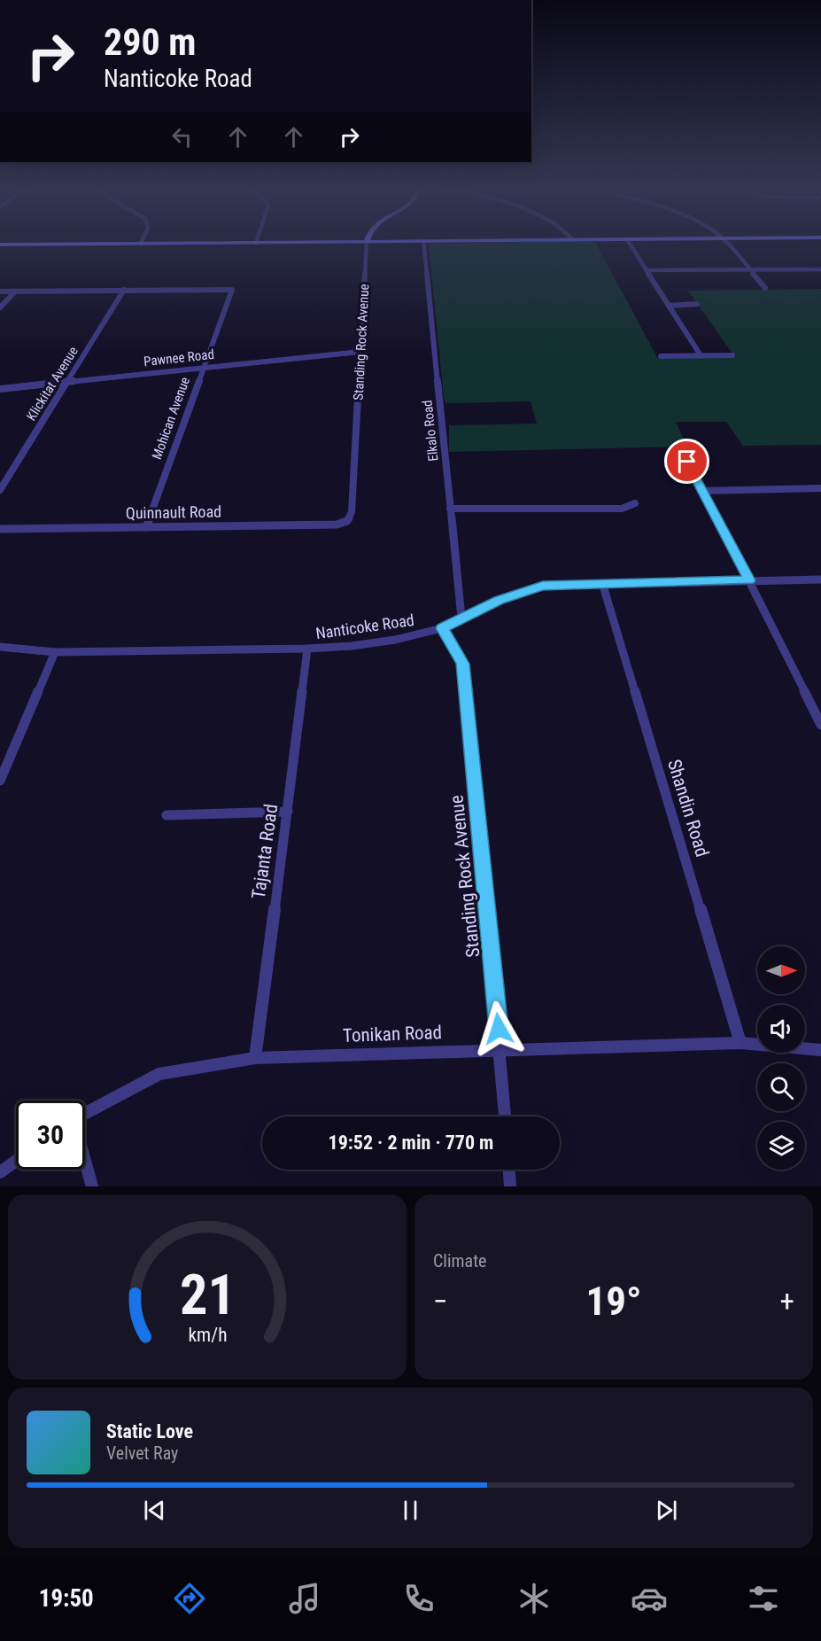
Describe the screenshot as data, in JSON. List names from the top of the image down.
{
  "streets": {
    "street": [
      "Standing Rock Avenue",
      "Pawnee Road",
      "Klickitat Avenue",
      "Mohican Avenue",
      "Elkalo Road",
      "Quinnault Road",
      "Nanticoke Road",
      "Shandin Road",
      "Tajanta Road",
      "Tonikan Road"
    ]
  },
  "crossings": [
    ["Standing Rock Avenue", "Pawnee Road"],
    ["Standing Rock Avenue", "Quinnault Road"],
    ["Standing Rock Avenue", "Nanticoke Road"],
    ["Standing Rock Avenue", "Tonikan Road"],
    ["Pawnee Road", "Klickitat Avenue"],
    ["Pawnee Road", "Mohican Avenue"],
    ["Klickitat Avenue", "Mohican Avenue"],
    ["Mohican Avenue", "Quinnault Road"],
    ["Elkalo Road", "Nanticoke Road"],
    ["Nanticoke Road", "Shandin Road"],
    ["Nanticoke Road", "Tajanta Road"],
    ["Shandin Road", "Tonikan Road"],
    ["Tajanta Road", "Tonikan Road"]
  ],
  "north": "right",
  "page": {
    "turn": ["290 m", "Nanticoke Road"],
    "limit": "30",
    "trip": "19:52 · 2 min · 770 m",
    "tile": "Climate",
    "heat": ["−", "19°", "+"],
    "song": ["Static Love", "Velvet Ray"],
    "tabs": "19:50",
    "gauge": ["21", "km/h"]
  }
}
